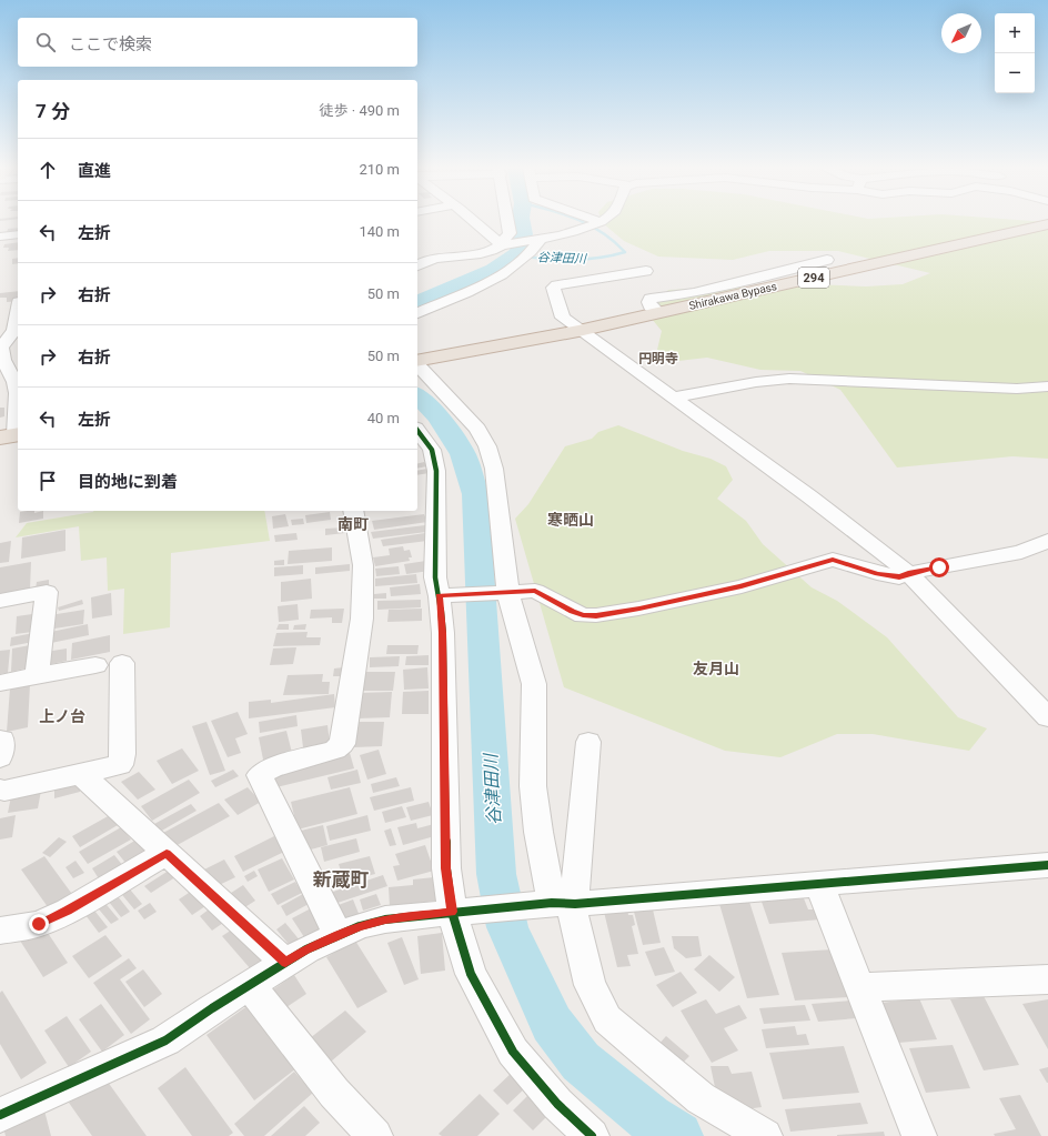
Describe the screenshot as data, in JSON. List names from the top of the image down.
{
  "streets": {
    "highway": ["294", "Shirakawa Bypass"]
  },
  "districts": [
    "円明寺",
    "寒晒山",
    "南町",
    "友月山",
    "上ノ台",
    "新蔵町"
  ],
  "water": ["谷津田川"],
  "north": "bottom left",
  "page": {
    "map_buttons": ["+", "−"],
    "search": "ここで検索",
    "heading": ["7 分", "徒歩 · 490 m"],
    "list": [
      ["直進", "210 m"],
      ["左折", "140 m"],
      ["右折", "50 m"],
      ["右折", "50 m"],
      ["左折", "40 m"],
      "目的地に到着"
    ]
  }
}
